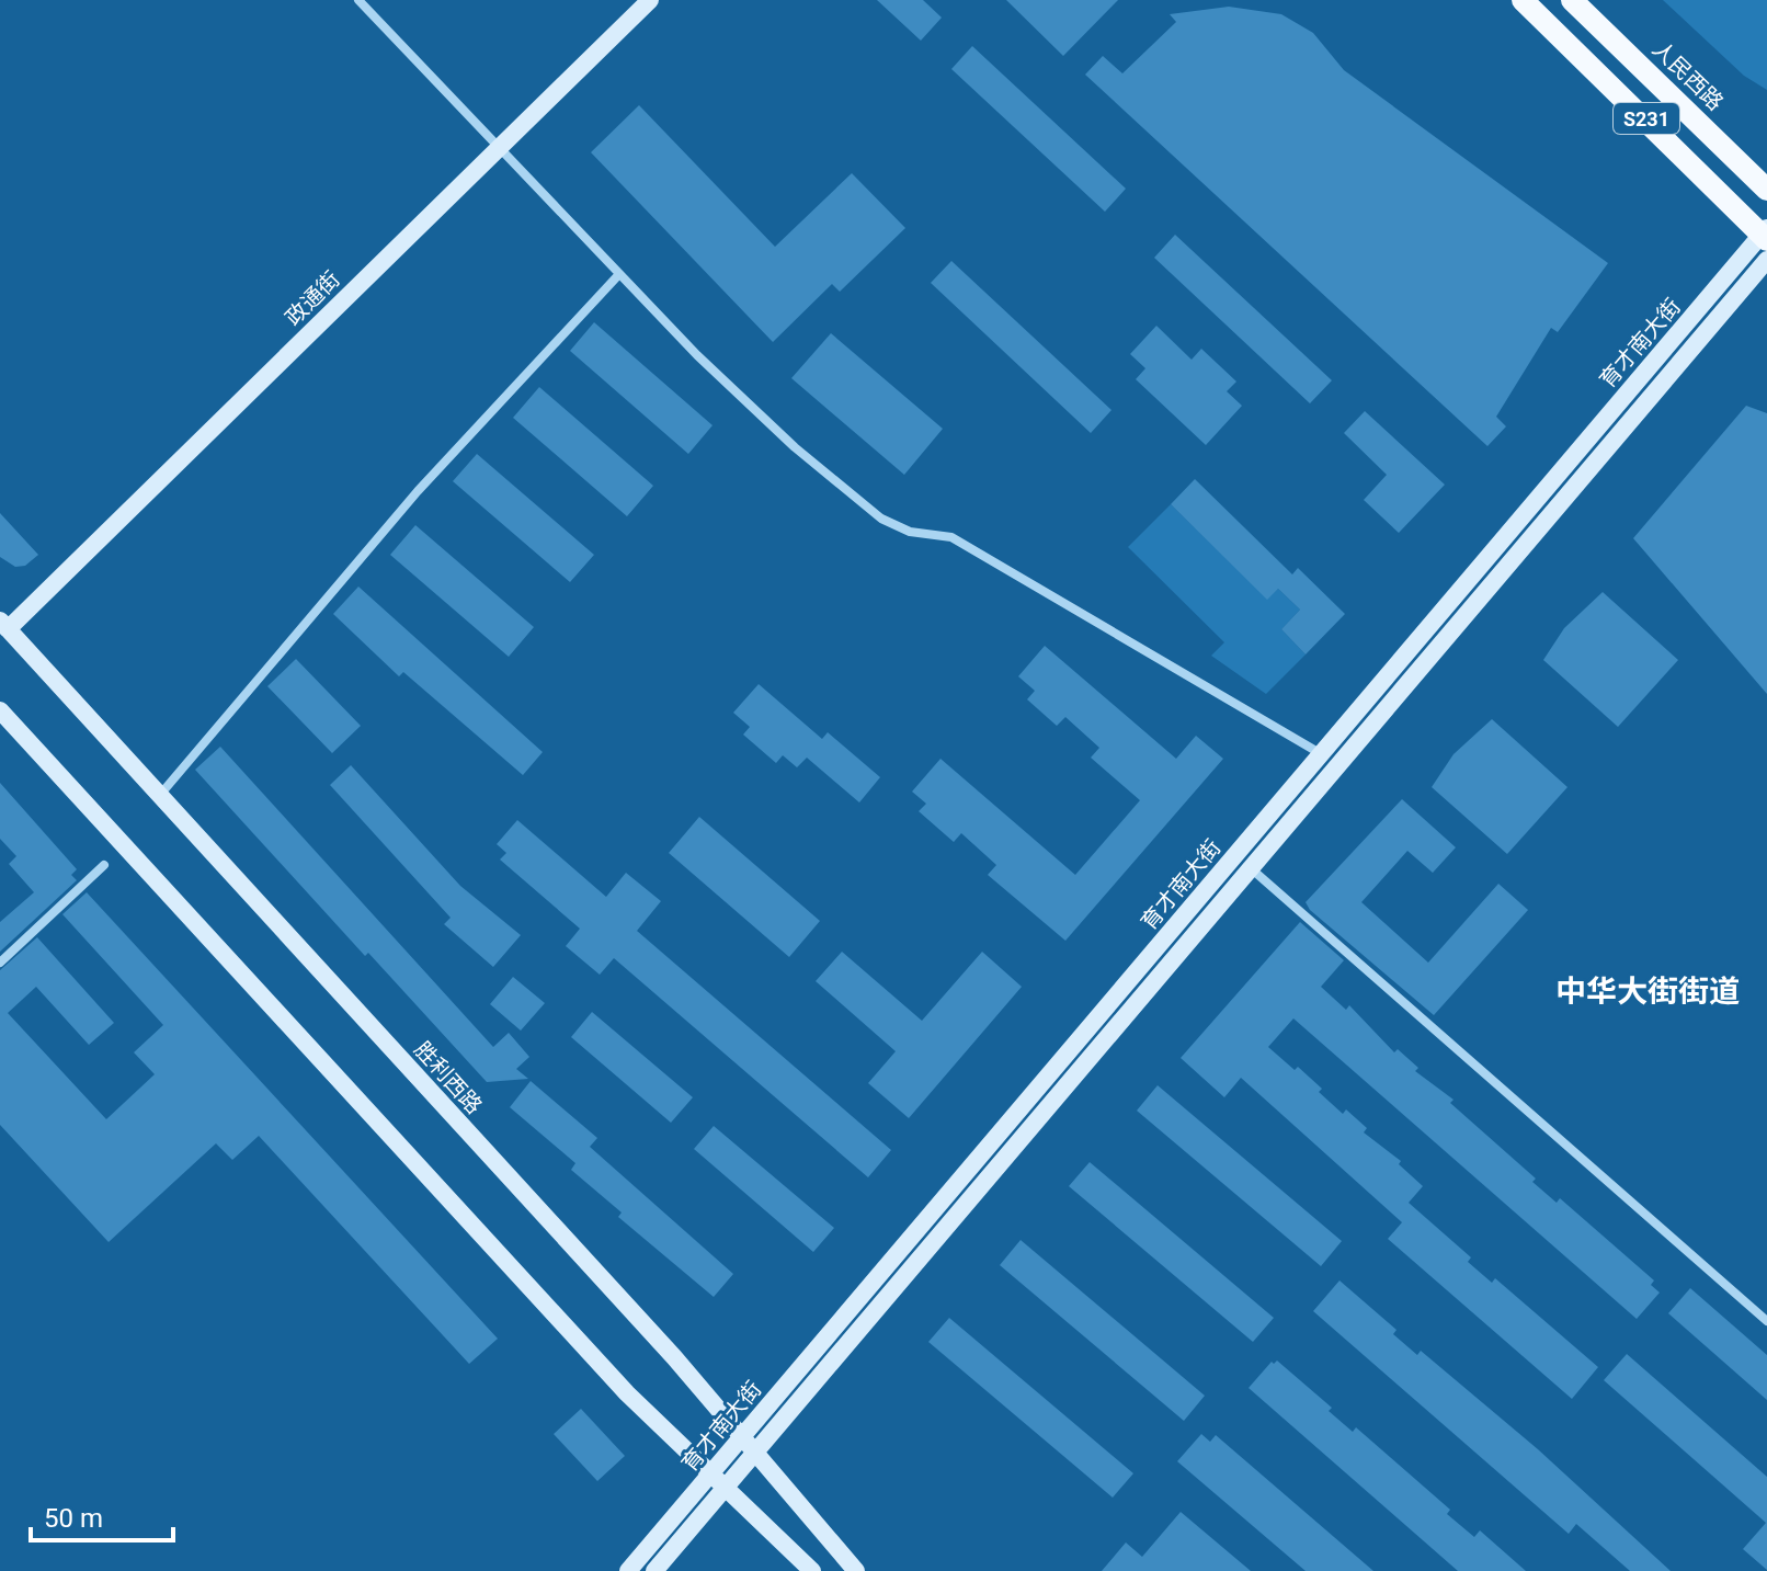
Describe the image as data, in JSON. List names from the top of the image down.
{
  "streets": {
    "main road": [
      "人民西路",
      "S231",
      "政通街",
      "育才南大街",
      "胜利西路"
    ]
  },
  "crossings": [
    ["S231", "育才南大街"],
    ["政通街", "胜利西路"],
    ["育才南大街", "胜利西路"]
  ],
  "districts": ["中华大街街道"],
  "scale_bar": "50 m"
}
